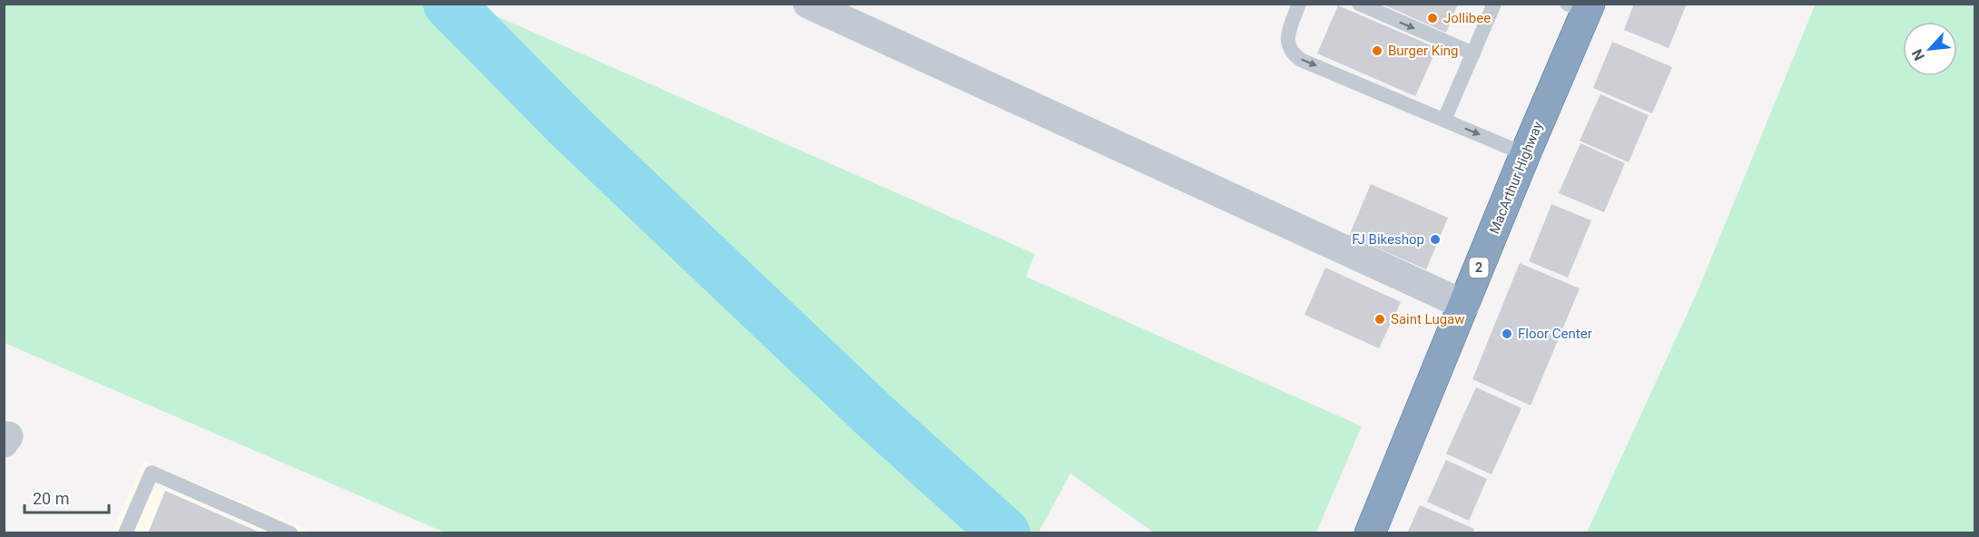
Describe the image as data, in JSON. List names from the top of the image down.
{
  "streets": {
    "highway": ["MacArthur Highway", "2"]
  },
  "places": [
    "Jollibee",
    "Burger King",
    "FJ Bikeshop",
    "Saint Lugaw",
    "Floor Center"
  ],
  "scale_bar": "20 m",
  "north": "bottom left"
}
